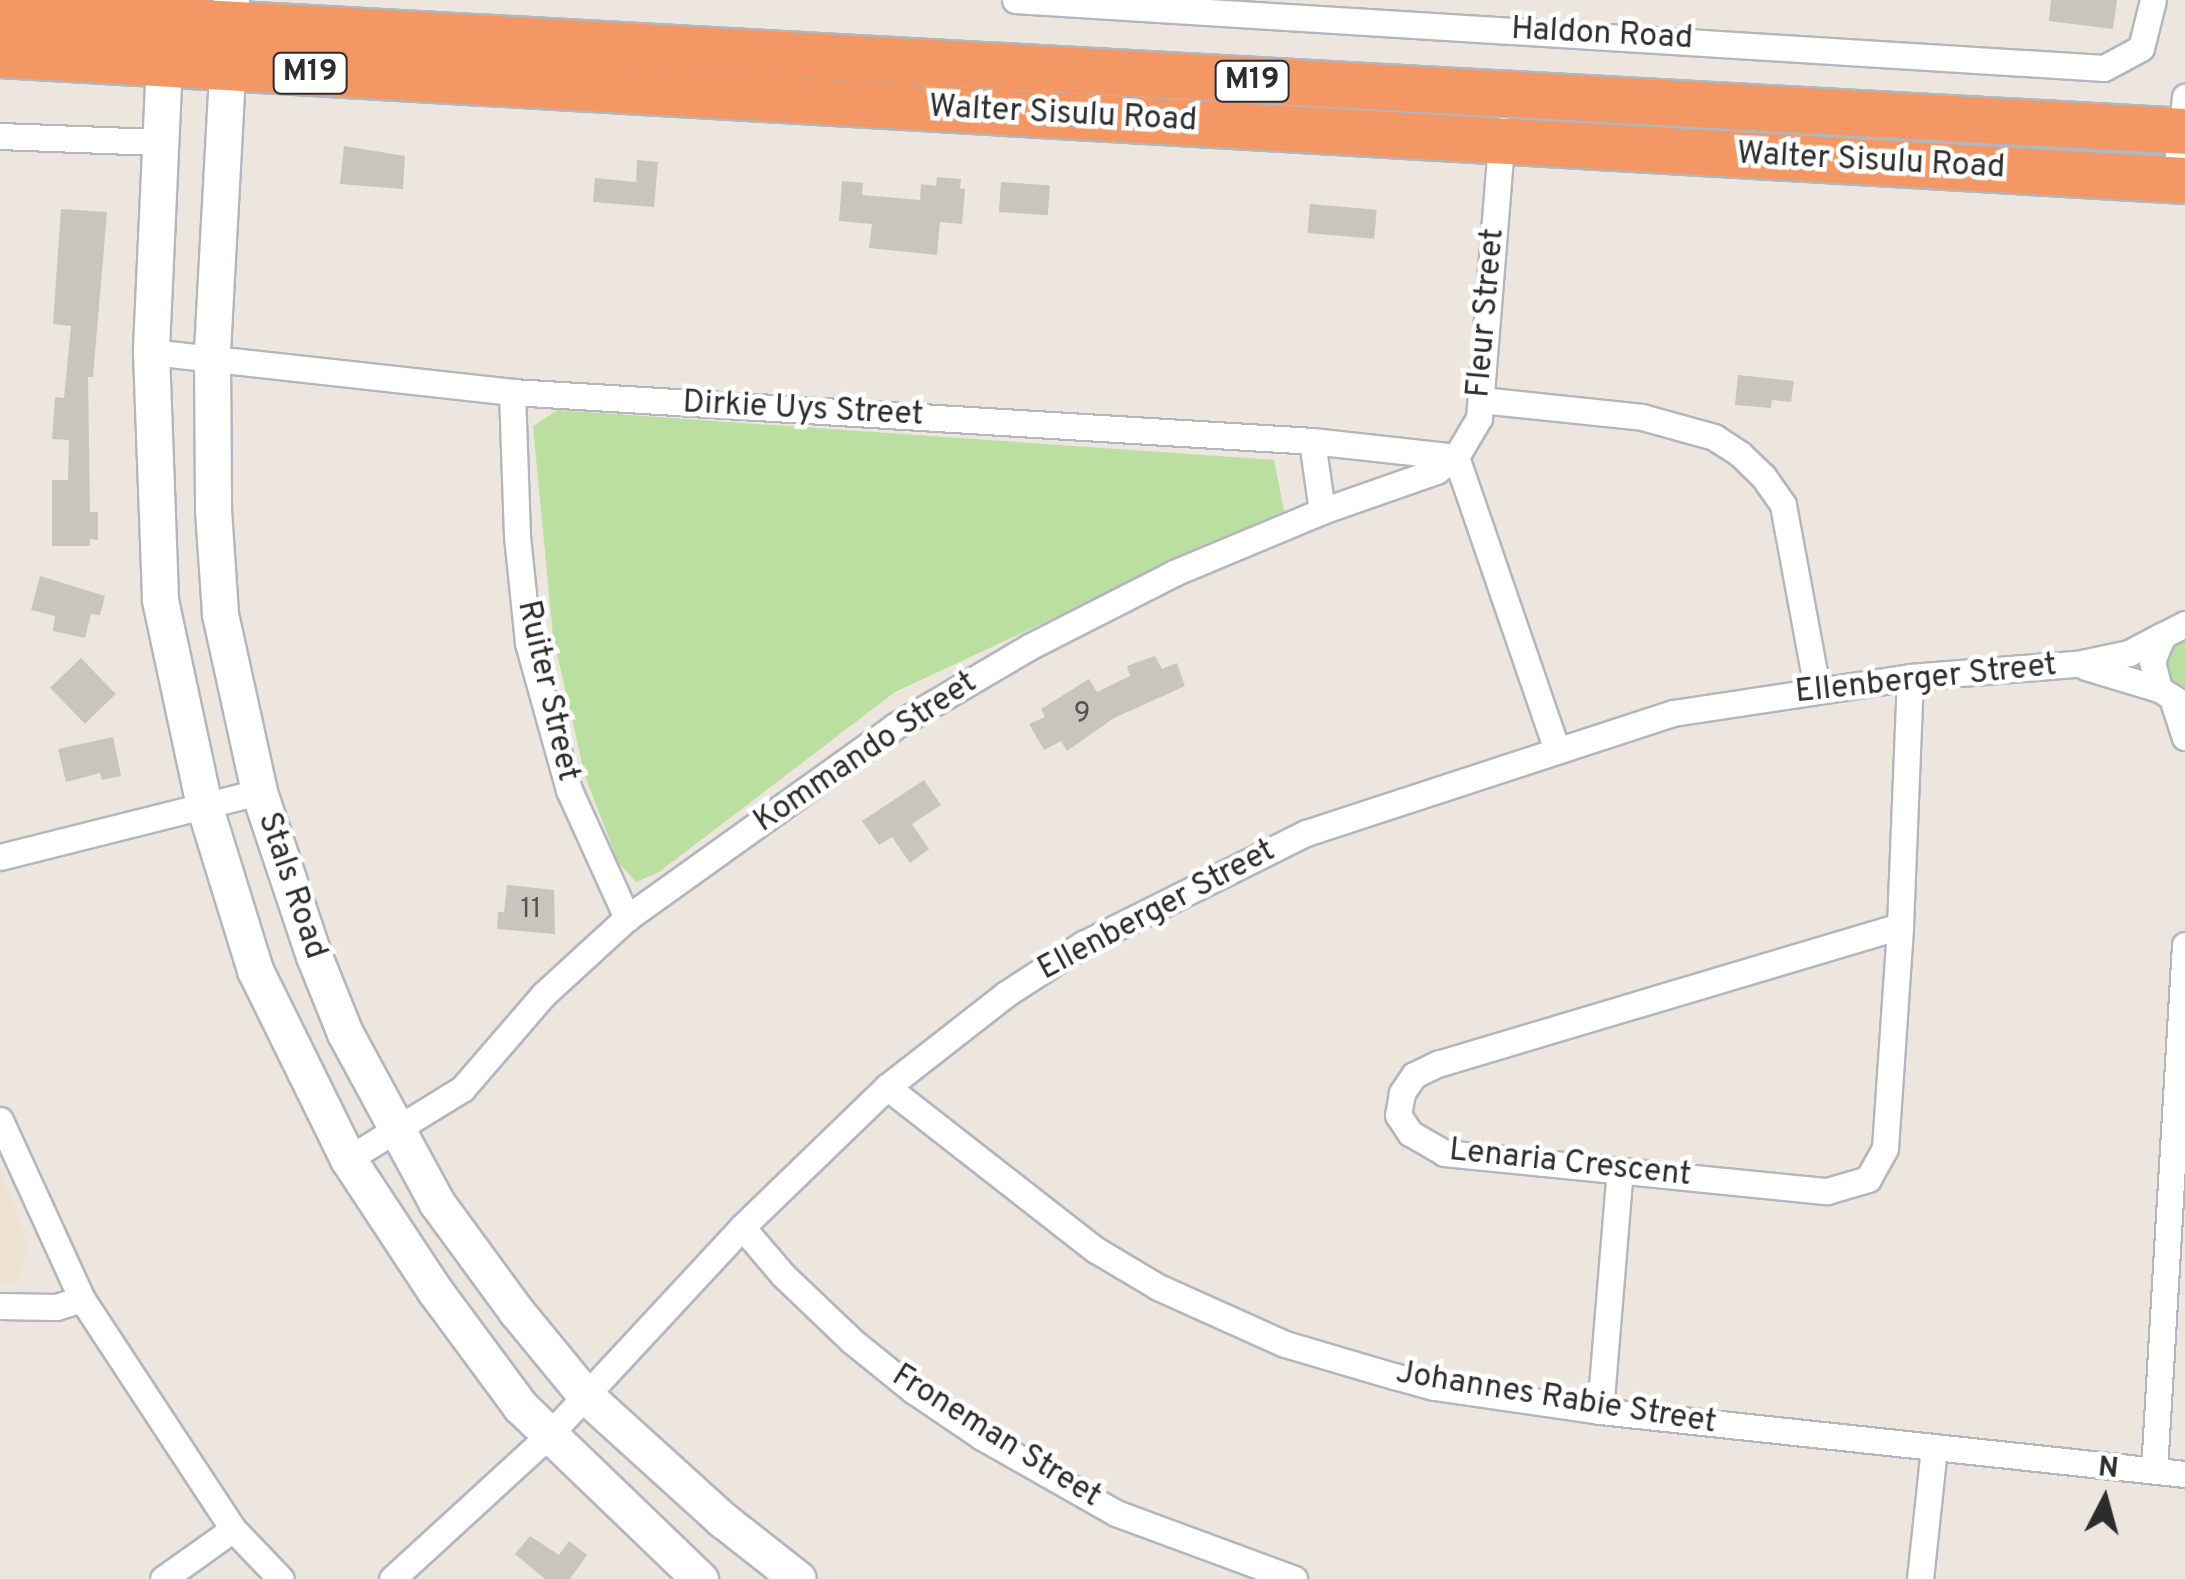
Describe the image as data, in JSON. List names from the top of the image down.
{
  "streets": {
    "highway": ["M19", "Walter Sisulu Road"],
    "street": [
      "Haldon Road",
      "Fleur Street",
      "Dirkie Uys Street",
      "Ellenberger Street",
      "Ruiter Street",
      "Kommando Street",
      "Stals Road",
      "Lenaria Crescent",
      "Johannes Rabie Street",
      "Froneman Street"
    ]
  },
  "crossings": [
    ["Walter Sisulu Road", "Fleur Street"],
    ["Walter Sisulu Road", "Stals Road"],
    ["Fleur Street", "Dirkie Uys Street"],
    ["Fleur Street", "Kommando Street"],
    ["Dirkie Uys Street", "Ruiter Street"],
    ["Dirkie Uys Street", "Kommando Street"],
    ["Dirkie Uys Street", "Stals Road"],
    ["Ellenberger Street", "Stals Road"],
    ["Ellenberger Street", "Lenaria Crescent"],
    ["Ellenberger Street", "Johannes Rabie Street"],
    ["Ellenberger Street", "Froneman Street"],
    ["Ruiter Street", "Kommando Street"],
    ["Kommando Street", "Stals Road"]
  ],
  "house_numbers": ["9", "11"],
  "north": "top"
}
